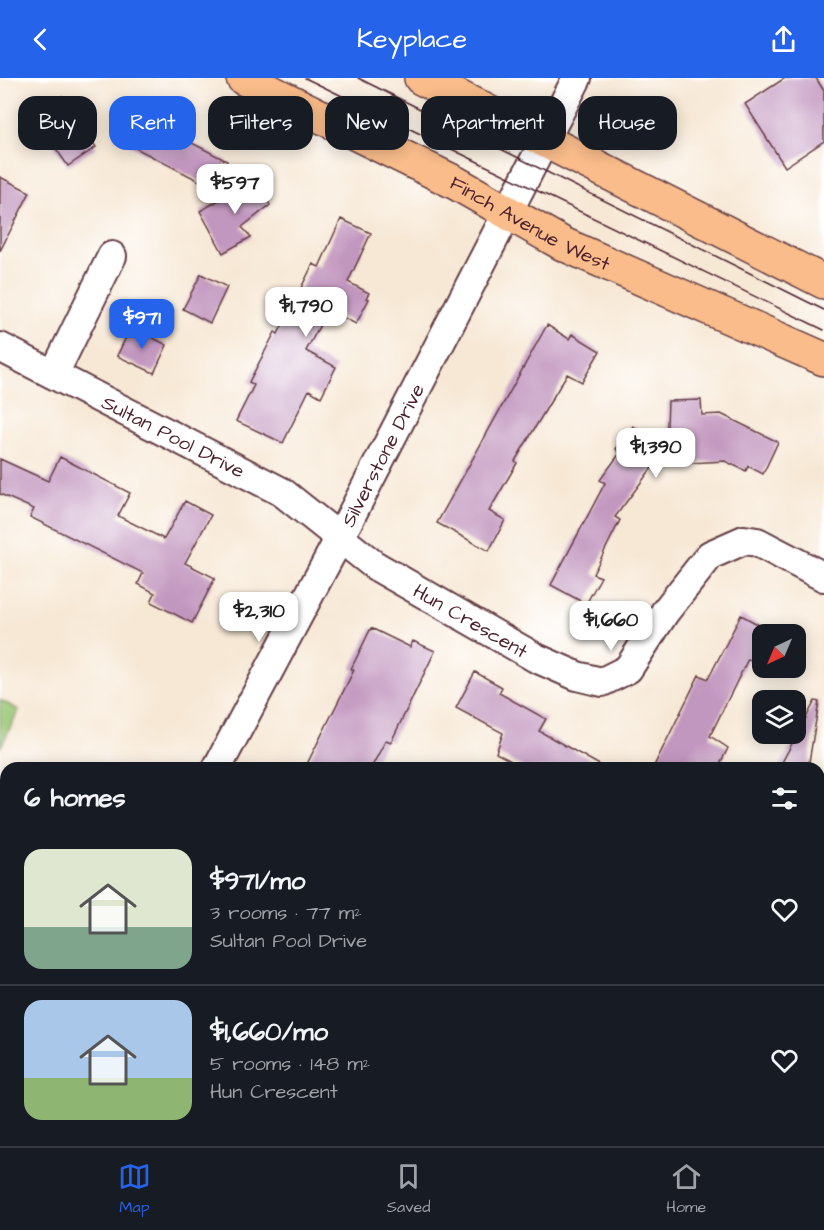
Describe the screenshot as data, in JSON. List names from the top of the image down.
{
  "streets": {
    "main road": ["Finch Avenue West"],
    "street": ["Sultan Pool Drive", "Silverstone Drive", "Hun Crescent"]
  },
  "crossings": [
    ["Finch Avenue West", "Silverstone Drive"],
    ["Sultan Pool Drive", "Silverstone Drive"],
    ["Sultan Pool Drive", "Hun Crescent"],
    ["Silverstone Drive", "Hun Crescent"]
  ],
  "north": "bottom left",
  "page": {
    "header": "Keyplace",
    "chip": [
      "Buy",
      "Rent",
      "Filters",
      "New",
      "Apartment",
      "House"
    ],
    "price": [
      "$597",
      "$1,790",
      "$971",
      "$1,390",
      "$2,310",
      "$1,660"
    ],
    "heading": "6 homes",
    "list": [
      {
        "name": "$971/mo",
        "note": "3 rooms · 77 m² · Sultan Pool Drive"
      },
      {
        "name": "$1,660/mo",
        "note": "5 rooms · 148 m² · Hun Crescent"
      }
    ],
    "tabs": ["Map", "Saved", "Home"]
  }
}
